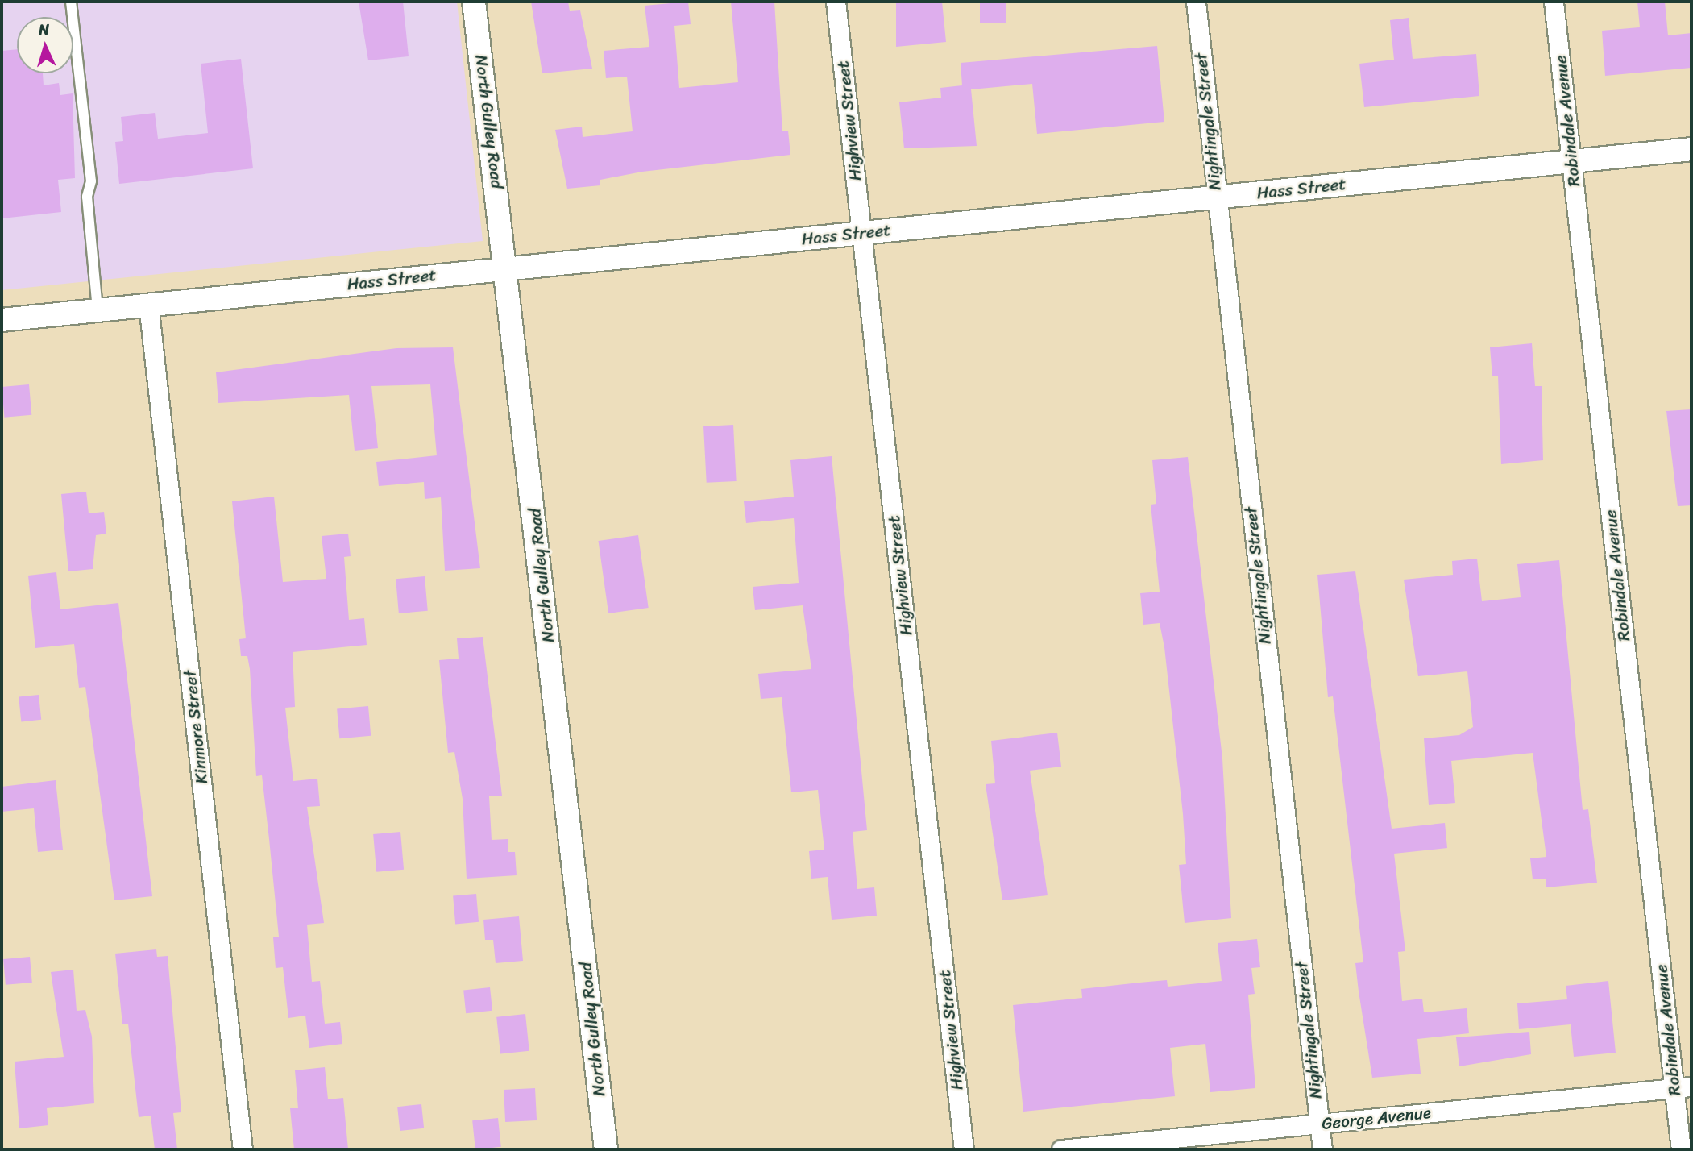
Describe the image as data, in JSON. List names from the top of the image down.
{
  "streets": {
    "street": [
      "Highview Street",
      "Robindale Avenue",
      "North Gulley Road",
      "Nightingale Street",
      "Hass Street",
      "Kinmore Street",
      "George Avenue"
    ]
  },
  "crossings": [
    ["Highview Street", "Hass Street"],
    ["Robindale Avenue", "Hass Street"],
    ["Robindale Avenue", "George Avenue"],
    ["North Gulley Road", "Hass Street"],
    ["Nightingale Street", "Hass Street"],
    ["Nightingale Street", "George Avenue"],
    ["Hass Street", "Kinmore Street"]
  ],
  "north": "top"
}
